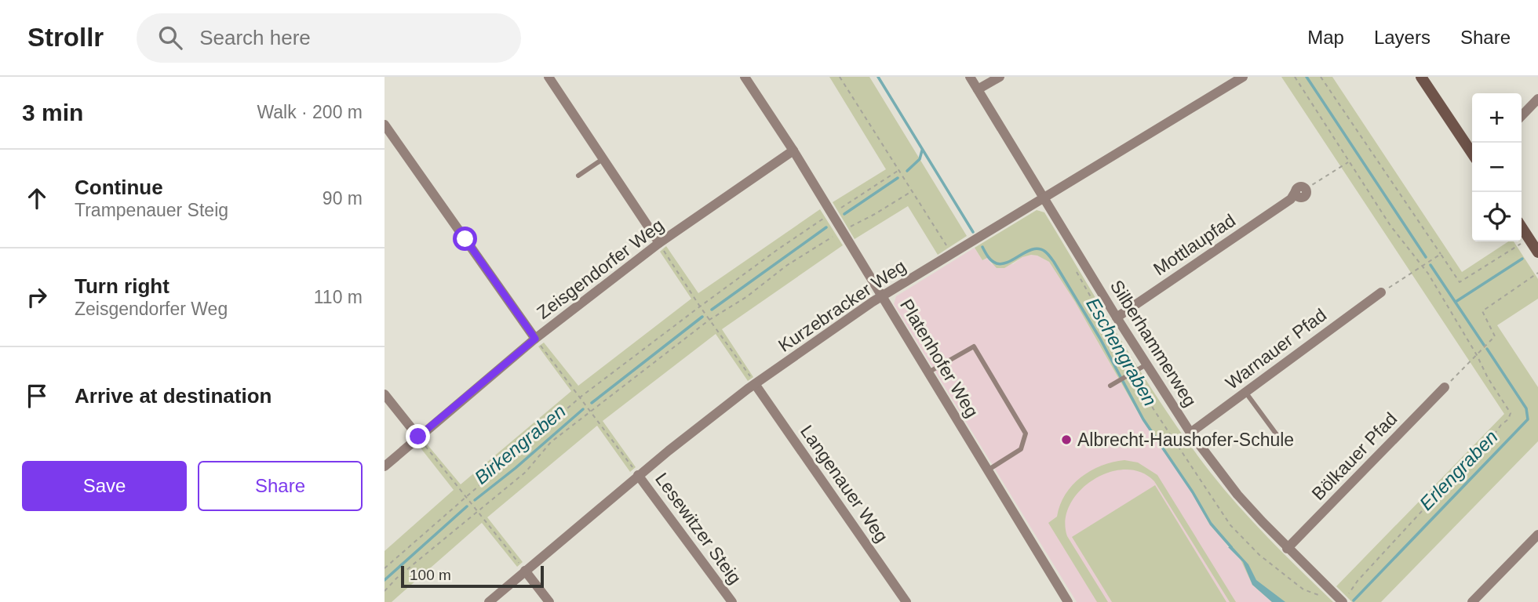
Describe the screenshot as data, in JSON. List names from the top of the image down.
{
  "streets": {
    "street": [
      "Mottlaupfad",
      "Zeisgendorfer Weg",
      "Kurzebracker Weg",
      "Silberhammerweg",
      "Warnauer Pfad",
      "Platenhofer Weg",
      "Bölkauer Pfad",
      "Langenauer Weg",
      "Lesewitzer Steig"
    ]
  },
  "crossings": [
    ["Mottlaupfad", "Silberhammerweg"],
    ["Zeisgendorfer Weg", "Platenhofer Weg"],
    ["Kurzebracker Weg", "Silberhammerweg"],
    ["Kurzebracker Weg", "Platenhofer Weg"],
    ["Kurzebracker Weg", "Langenauer Weg"],
    ["Kurzebracker Weg", "Lesewitzer Steig"],
    ["Silberhammerweg", "Warnauer Pfad"],
    ["Silberhammerweg", "Bölkauer Pfad"]
  ],
  "water": ["Eschengraben", "Birkengraben", "Erlengraben"],
  "places": ["Albrecht-Haushofer-Schule"],
  "scale_bar": "100 m",
  "page": {
    "header": "Strollr",
    "search": "Search here",
    "nav": ["Map", "Layers", "Share"],
    "heading": ["3 min", "Walk · 200 m"],
    "map_buttons": ["+", "−"],
    "list": [
      ["Continue", "Trampenauer Steig", "90 m"],
      ["Turn right", "Zeisgendorfer Weg", "110 m"],
      "Arrive at destination"
    ],
    "buttons": ["Save", "Share"],
    "scale": "100 m"
  }
}
